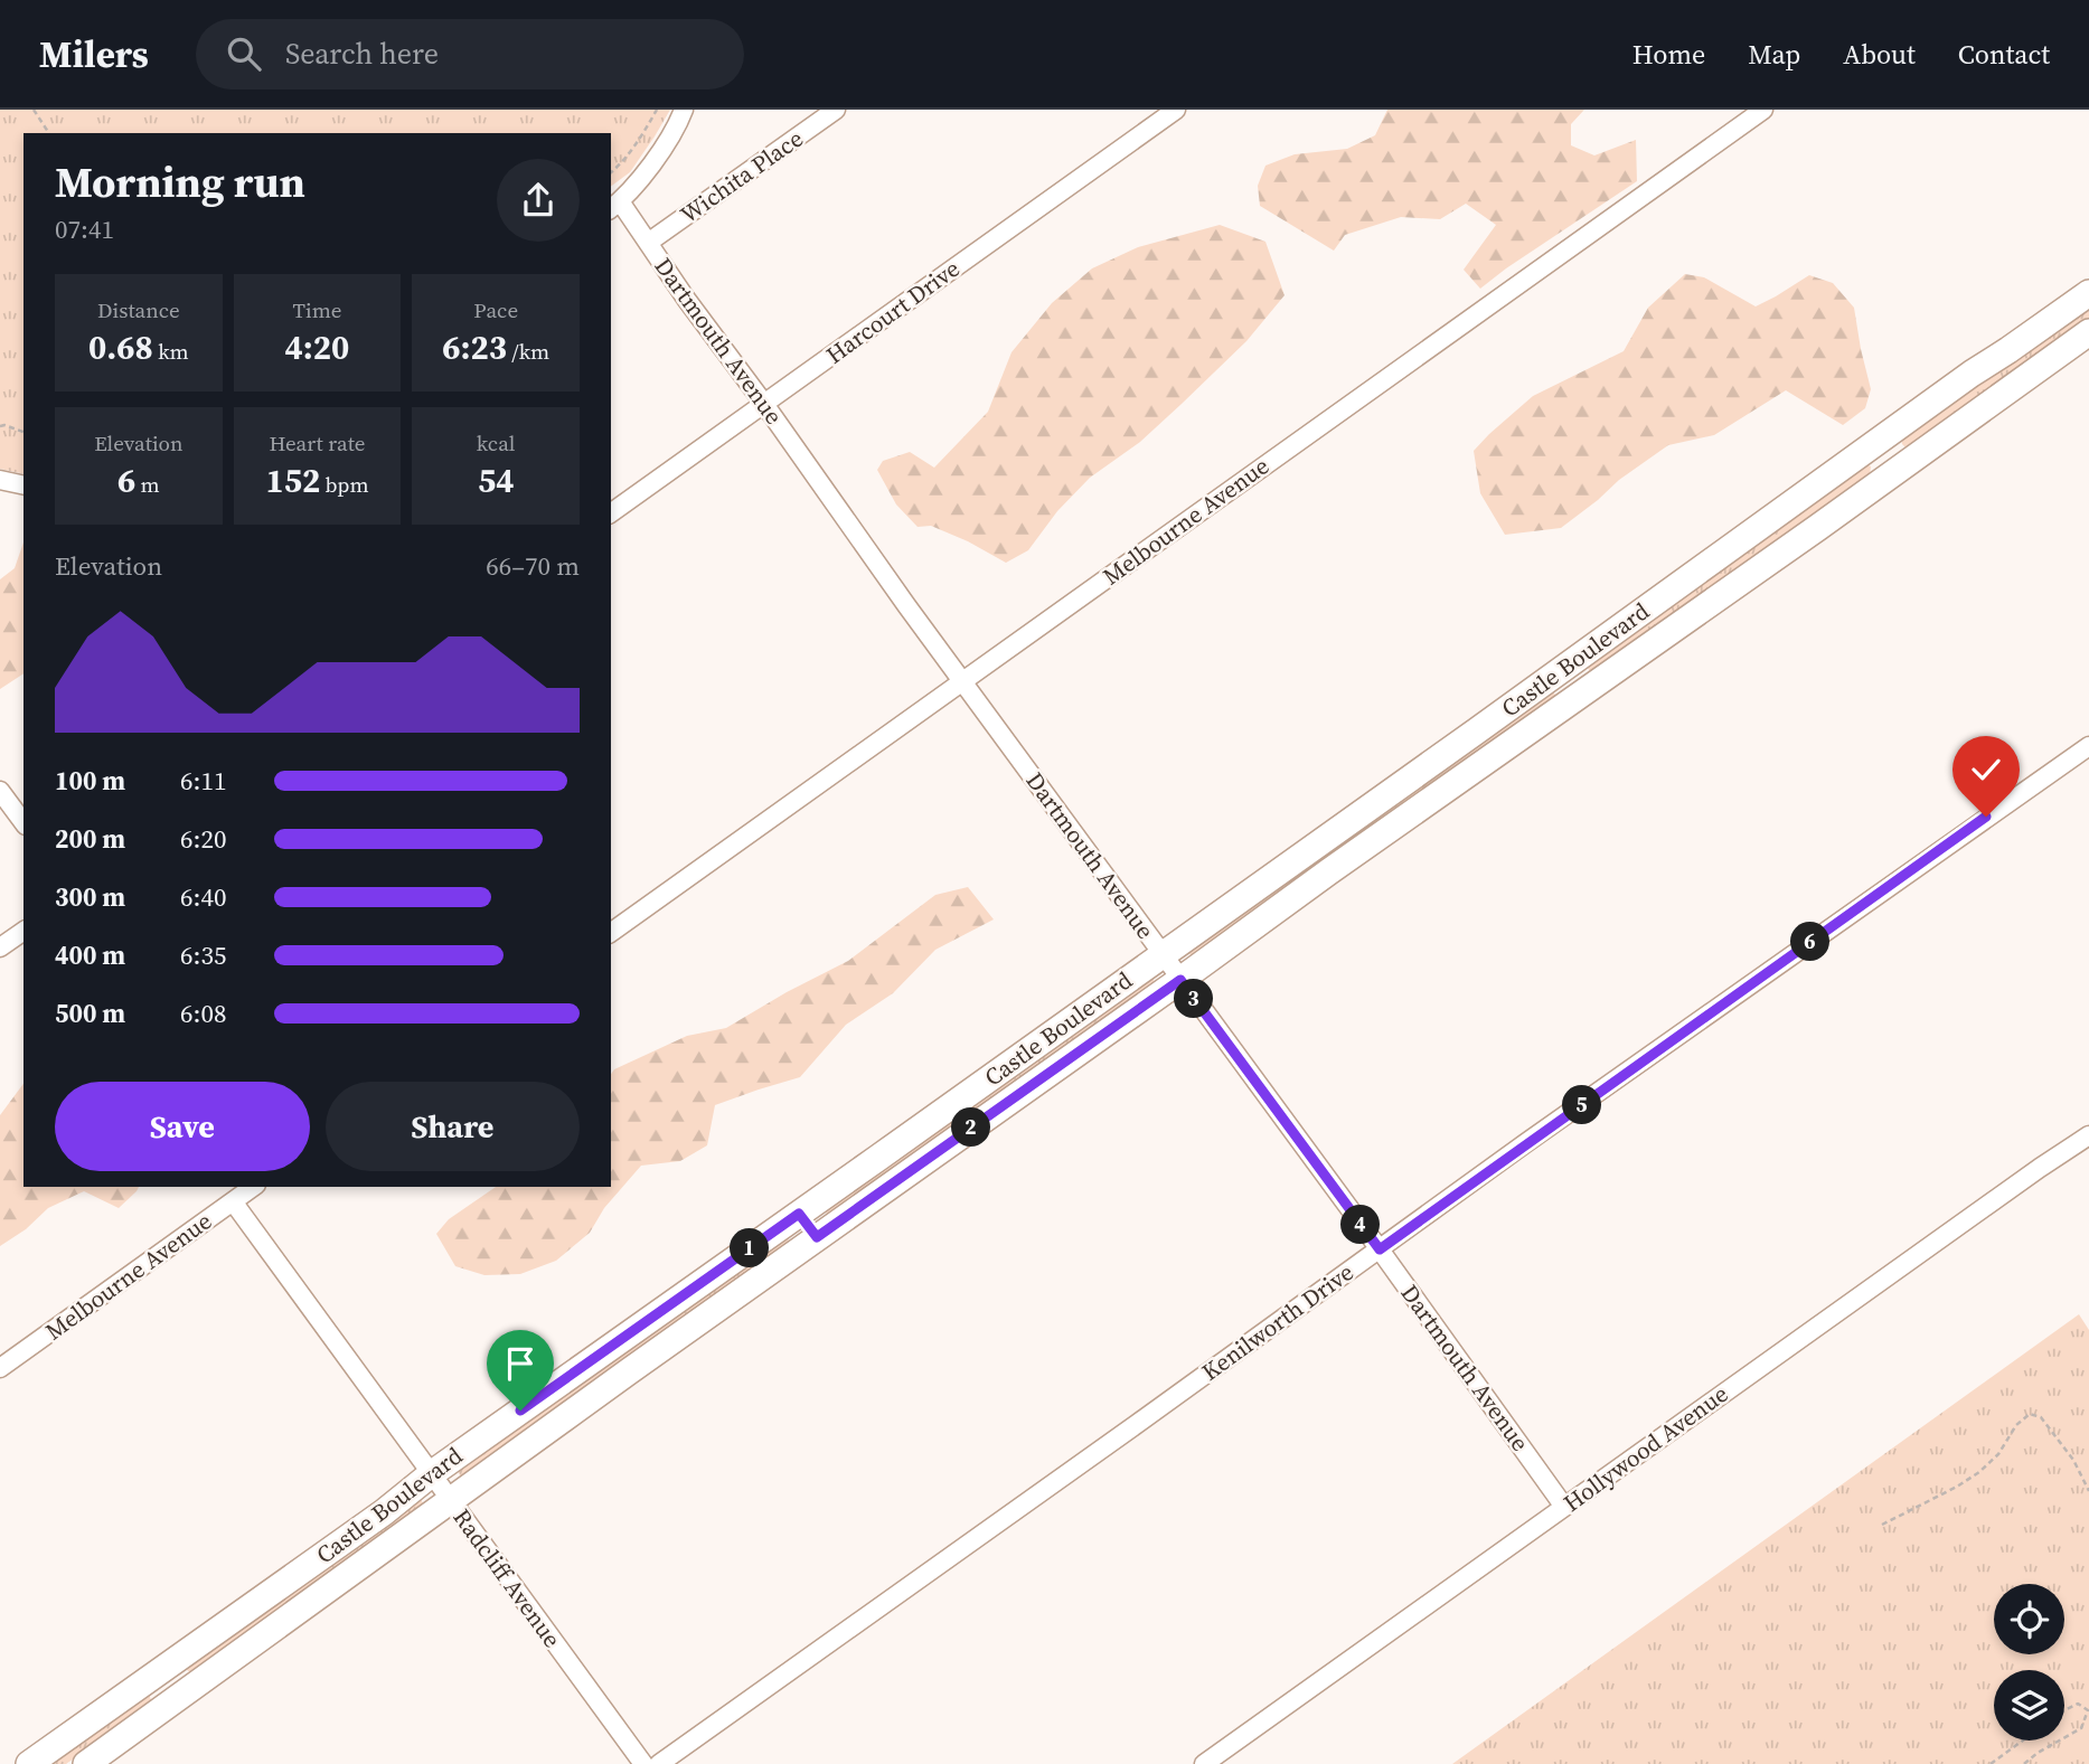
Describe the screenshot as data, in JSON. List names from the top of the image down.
{
  "streets": {
    "street": [
      "Wichita Place",
      "Harcourt Drive",
      "Dartmouth Avenue",
      "Melbourne Avenue",
      "Castle Boulevard",
      "Kenilworth Drive",
      "Hollywood Avenue",
      "Radcliff Avenue"
    ]
  },
  "crossings": [
    ["Wichita Place", "Dartmouth Avenue"],
    ["Harcourt Drive", "Dartmouth Avenue"],
    ["Dartmouth Avenue", "Melbourne Avenue"],
    ["Dartmouth Avenue", "Castle Boulevard"],
    ["Dartmouth Avenue", "Kenilworth Drive"],
    ["Dartmouth Avenue", "Hollywood Avenue"],
    ["Melbourne Avenue", "Radcliff Avenue"],
    ["Castle Boulevard", "Radcliff Avenue"]
  ],
  "page": {
    "header": "Milers",
    "search": "Search here",
    "nav": [
      "Home",
      "Map",
      "About",
      "Contact"
    ],
    "heading": ["Morning run", "07:41"],
    "stats": [
      ["Distance", "0.68 km"],
      ["Time", "4:20"],
      ["Pace", "6:23 /km"],
      ["Elevation", "6 m"],
      ["Heart rate", "152 bpm"],
      ["kcal", "54"]
    ],
    "chart": ["Elevation", "66–70 m"],
    "list": [
      {
        "name": "100 m",
        "note": "6:11"
      },
      {
        "name": "200 m",
        "note": "6:20"
      },
      {
        "name": "300 m",
        "note": "6:40"
      },
      {
        "name": "400 m",
        "note": "6:35"
      },
      {
        "name": "500 m",
        "note": "6:08"
      }
    ],
    "pins": [
      "6",
      "3",
      "5",
      "2",
      "4",
      "1"
    ],
    "buttons": ["Save", "Share"]
  }
}
